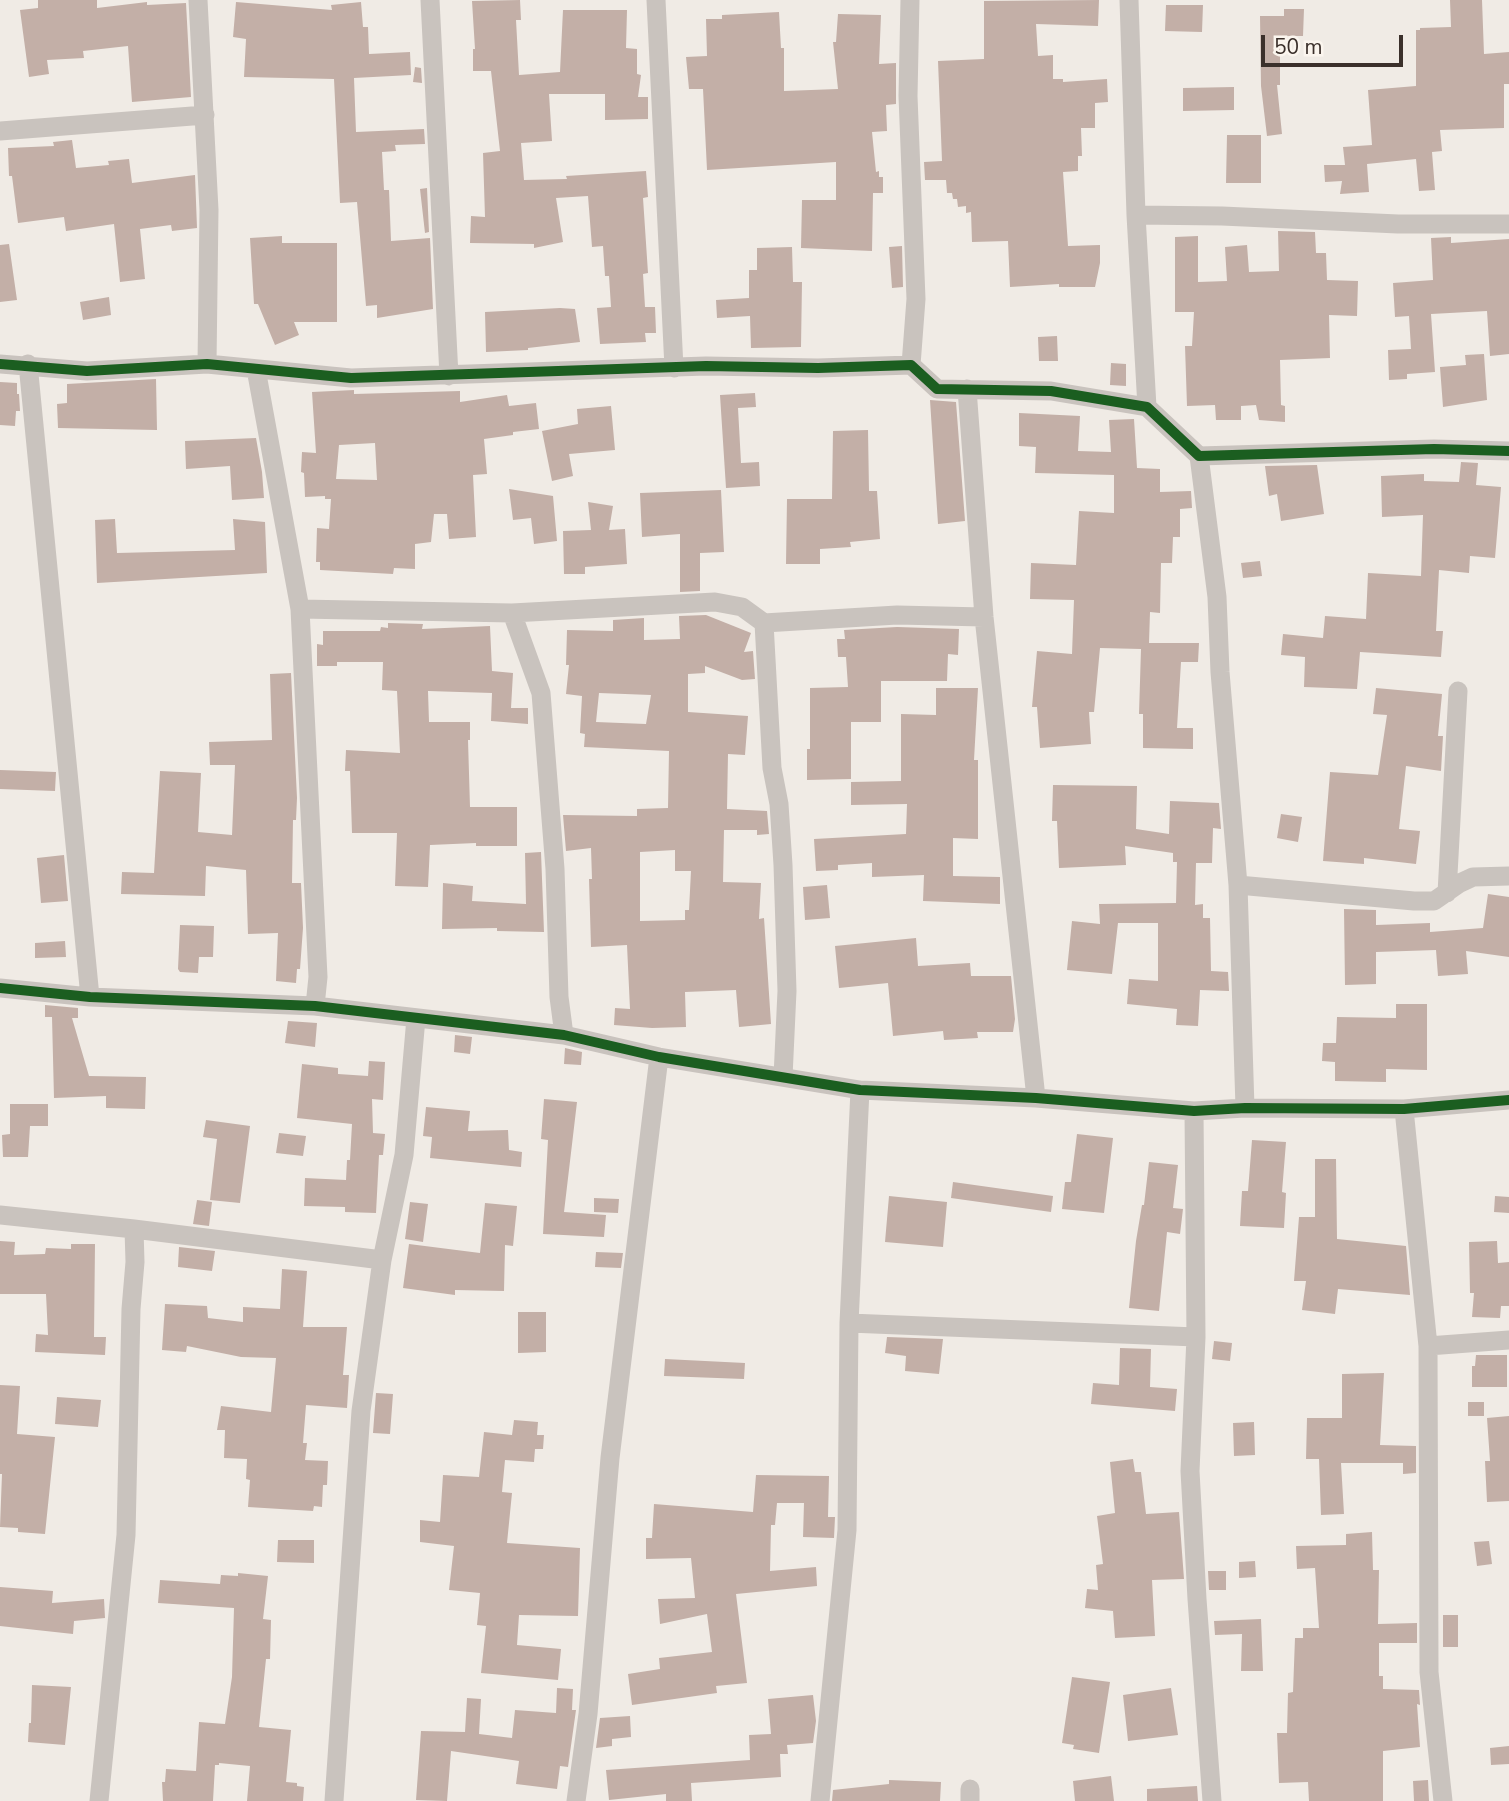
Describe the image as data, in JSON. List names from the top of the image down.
{
  "scale_bar": "50 m"
}
